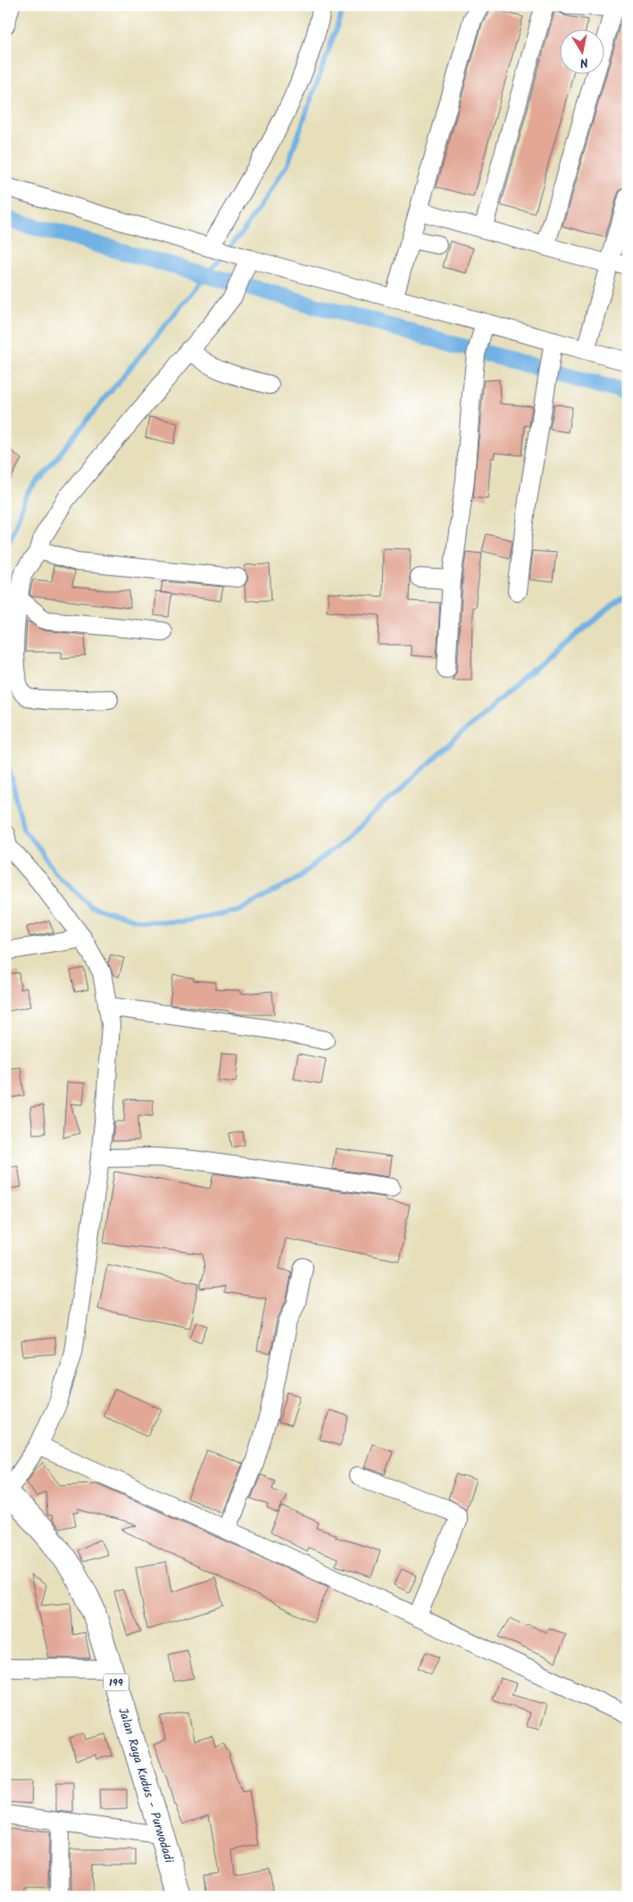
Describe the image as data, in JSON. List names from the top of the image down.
{
  "streets": {
    "main road": ["199", "Jalan Raya Kudus - Purwodadi"]
  },
  "north": "bottom"
}
